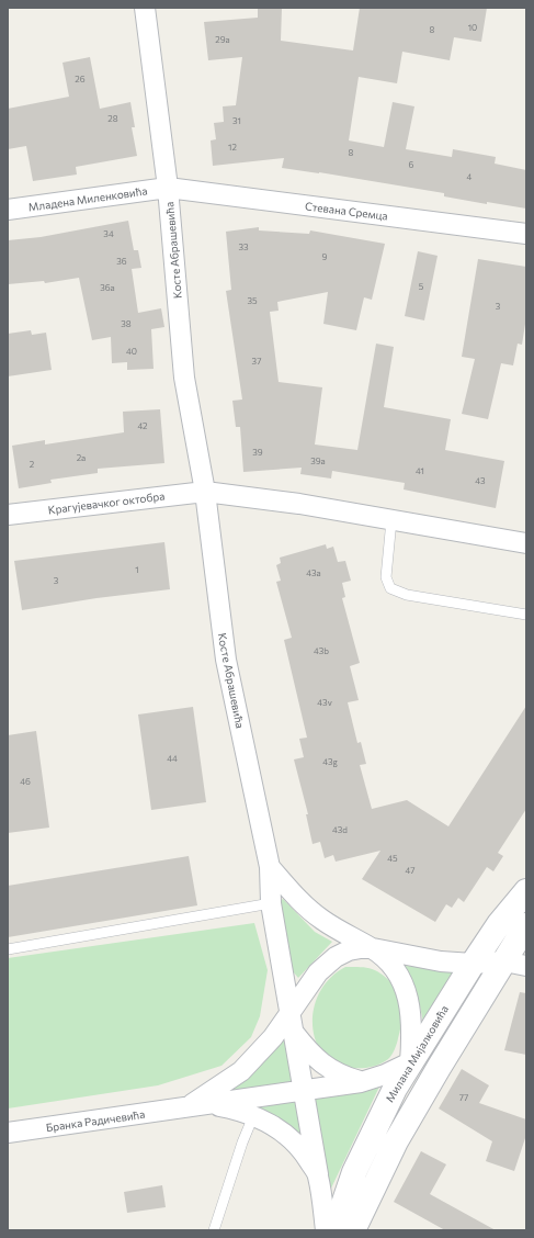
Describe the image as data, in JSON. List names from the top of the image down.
{
  "streets": {
    "street": [
      "Младена Миленковића",
      "Стевана Сремца",
      "Косте Абрашевића",
      "Крагујевачког октобра",
      "Милана Мијалковића",
      "Бранка Радичевића"
    ]
  },
  "crossings": [
    ["Младена Миленковића", "Стевана Сремца"],
    ["Младена Миленковића", "Косте Абрашевића"],
    ["Стевана Сремца", "Косте Абрашевића"],
    ["Косте Абрашевића", "Крагујевачког октобра"],
    ["Косте Абрашевића", "Милана Мијалковића"],
    ["Косте Абрашевића", "Бранка Радичевића"],
    ["Милана Мијалковића", "Бранка Радичевића"]
  ],
  "house_numbers": [
    "10",
    "8",
    "29a",
    "26",
    "28",
    "31",
    "12",
    "8",
    "6",
    "4",
    "34",
    "33",
    "9",
    "36",
    "5",
    "36a",
    "35",
    "3",
    "38",
    "40",
    "37",
    "42",
    "39",
    "2a",
    "39a",
    "2",
    "41",
    "43",
    "1",
    "43a",
    "3",
    "43b",
    "43v",
    "44",
    "43g",
    "46",
    "43d",
    "45",
    "47",
    "77"
  ]
}
